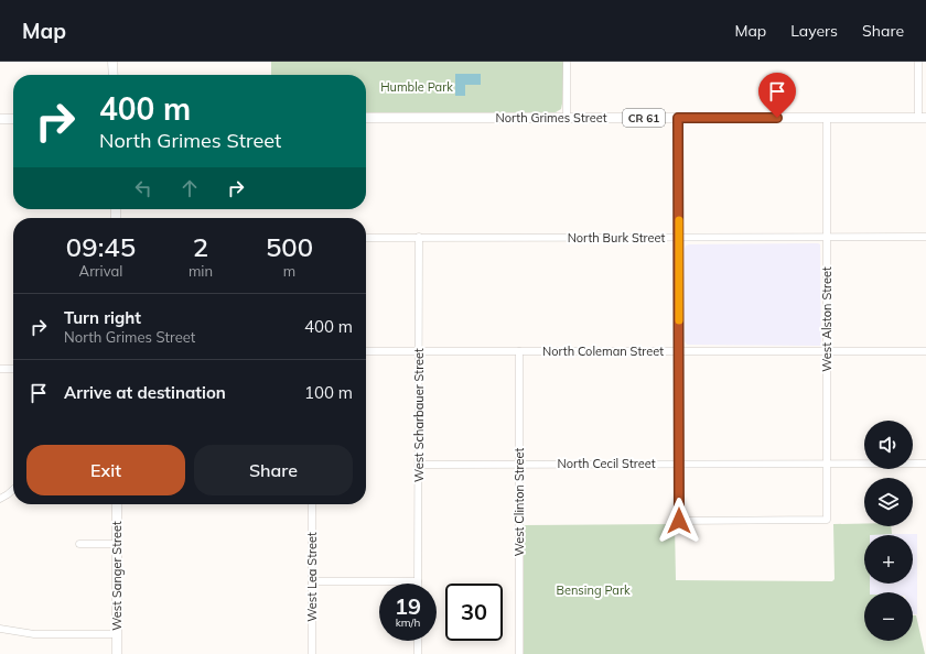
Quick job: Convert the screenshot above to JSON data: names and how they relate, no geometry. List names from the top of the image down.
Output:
{
  "streets": {
    "main road": ["North Grimes Street", "CR 61", "West Sanger Street"],
    "street": [
      "North Burk Street",
      "West Alston Street",
      "North Coleman Street",
      "West Scharbauer Street",
      "North Cecil Street",
      "West Clinton Street",
      "West Lea Street"
    ]
  },
  "crossings": [
    ["North Grimes Street", "West Alston Street"],
    ["North Burk Street", "West Alston Street"],
    ["North Burk Street", "West Scharbauer Street"],
    ["West Alston Street", "North Coleman Street"],
    ["West Alston Street", "North Cecil Street"],
    ["North Coleman Street", "West Scharbauer Street"],
    ["North Coleman Street", "West Clinton Street"],
    ["West Scharbauer Street", "North Cecil Street"],
    ["North Cecil Street", "West Clinton Street"]
  ],
  "parks": ["Humble Park", "Bensing Park"],
  "page": {
    "header": "Map",
    "nav": ["Map", "Layers", "Share"],
    "turn": ["400 m", "North Grimes Street"],
    "eta": [
      "09:45",
      "Arrival",
      "2",
      "min",
      "500",
      "m"
    ],
    "list": [
      {
        "name": "Turn right",
        "note": "North Grimes Street",
        "value": "400 m"
      },
      {
        "name": "Arrive at destination",
        "value": "100 m"
      }
    ],
    "map_buttons": ["+", "−"],
    "buttons": ["Exit", "Share"],
    "speed": "19 km/h",
    "limit": "30"
  }
}
